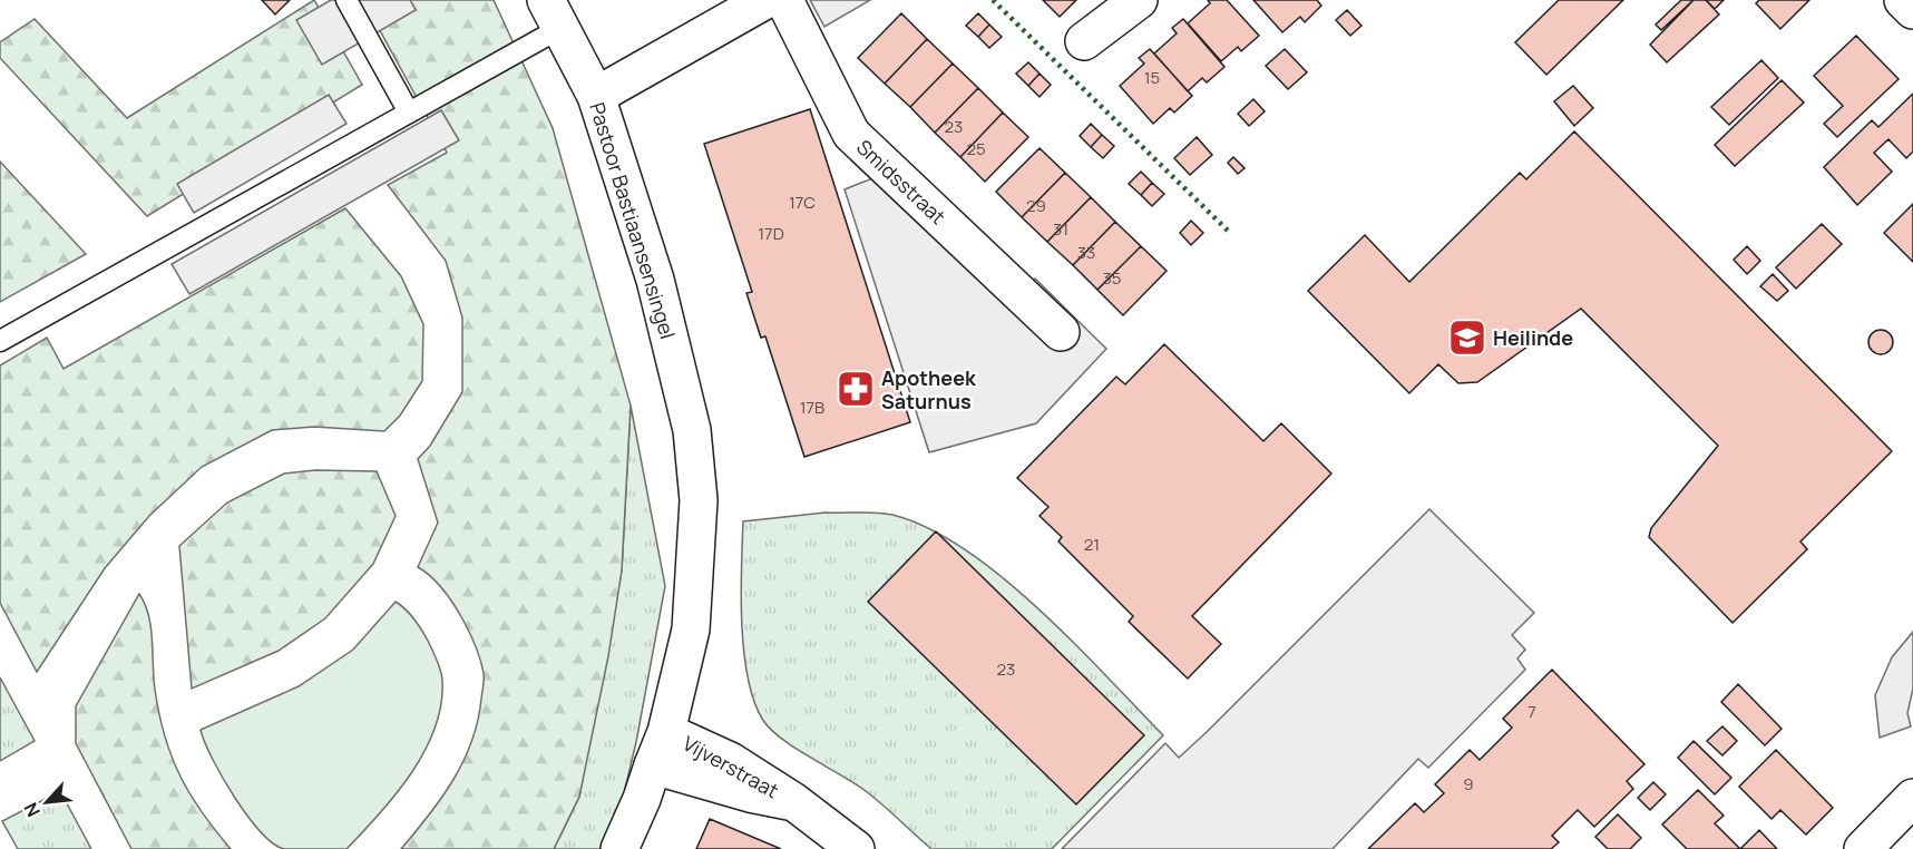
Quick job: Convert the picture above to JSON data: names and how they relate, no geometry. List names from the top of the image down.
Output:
{
  "streets": {
    "street": ["Smidsstraat", "Pastoor Bastiaansensingel", "Vijverstraat"]
  },
  "crossings": [
    ["Pastoor Bastiaansensingel", "Vijverstraat"]
  ],
  "places": {
    "school or university": ["Heilinde"],
    "pharmacy": ["Apotheek Saturnus"]
  },
  "house_numbers": [
    "15",
    "23",
    "25",
    "17C",
    "29",
    "31",
    "17D",
    "33",
    "35",
    "17B",
    "21",
    "23",
    "7",
    "9"
  ],
  "north": "bottom left"
}
